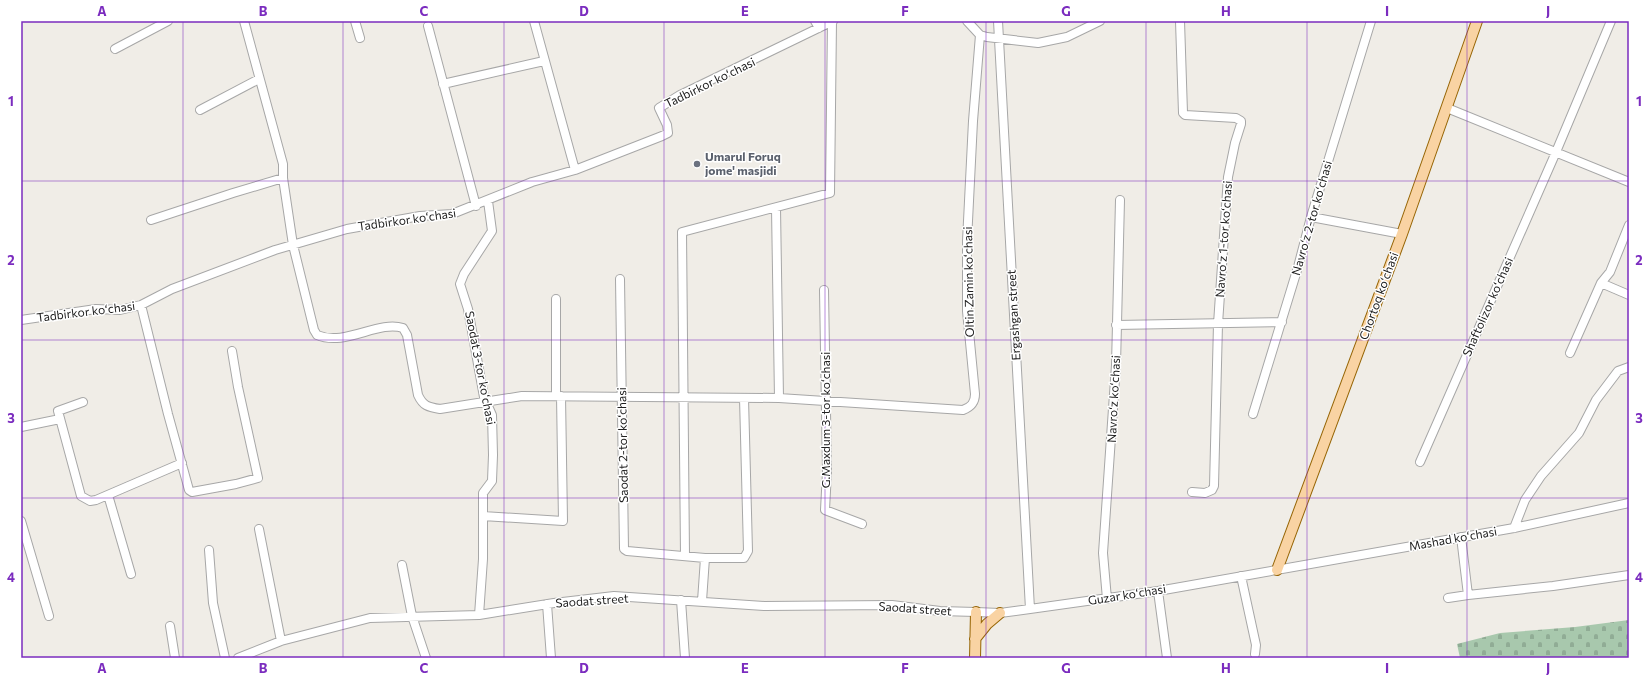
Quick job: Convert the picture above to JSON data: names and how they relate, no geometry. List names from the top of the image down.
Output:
{
  "streets": {
    "main road": ["Chortoq koʻchasi"],
    "street": [
      "Tadbirkor koʻchasi",
      "Navroʻz 2-tor koʻchasi",
      "Navroʻz 1-tor koʻchasi",
      "Oltin Zamin koʻchasi",
      "Shaftolizor koʻchasi",
      "Ergashgan street",
      "Saodat 3-tor koʻchasi",
      "Navroʻz koʻchasi",
      "G.Maxdum 3-tor koʻchasi",
      "Saodat 2-tor koʻchasi",
      "Mashad koʻchasi",
      "Guzar koʻchasi",
      "Saodat street"
    ]
  },
  "crossings": [
    ["Tadbirkor koʻchasi", "Saodat 3-tor koʻchasi"],
    ["Oltin Zamin koʻchasi", "G.Maxdum 3-tor koʻchasi"],
    ["Chortoq koʻchasi", "Mashad koʻchasi"],
    ["Chortoq koʻchasi", "Guzar koʻchasi"],
    ["Ergashgan street", "Guzar koʻchasi"],
    ["Saodat 3-tor koʻchasi", "Saodat street"],
    ["Navroʻz koʻchasi", "Guzar koʻchasi"],
    ["Mashad koʻchasi", "Guzar koʻchasi"],
    ["Guzar koʻchasi", "Saodat street"]
  ],
  "places": ["Umarul Foruq jome' masjidi"],
  "grid": {
    "columns": [
      "A",
      "B",
      "C",
      "D",
      "E",
      "F",
      "G",
      "H",
      "I",
      "J"
    ],
    "rows": [
      "1",
      "2",
      "3",
      "4"
    ]
  }
}
